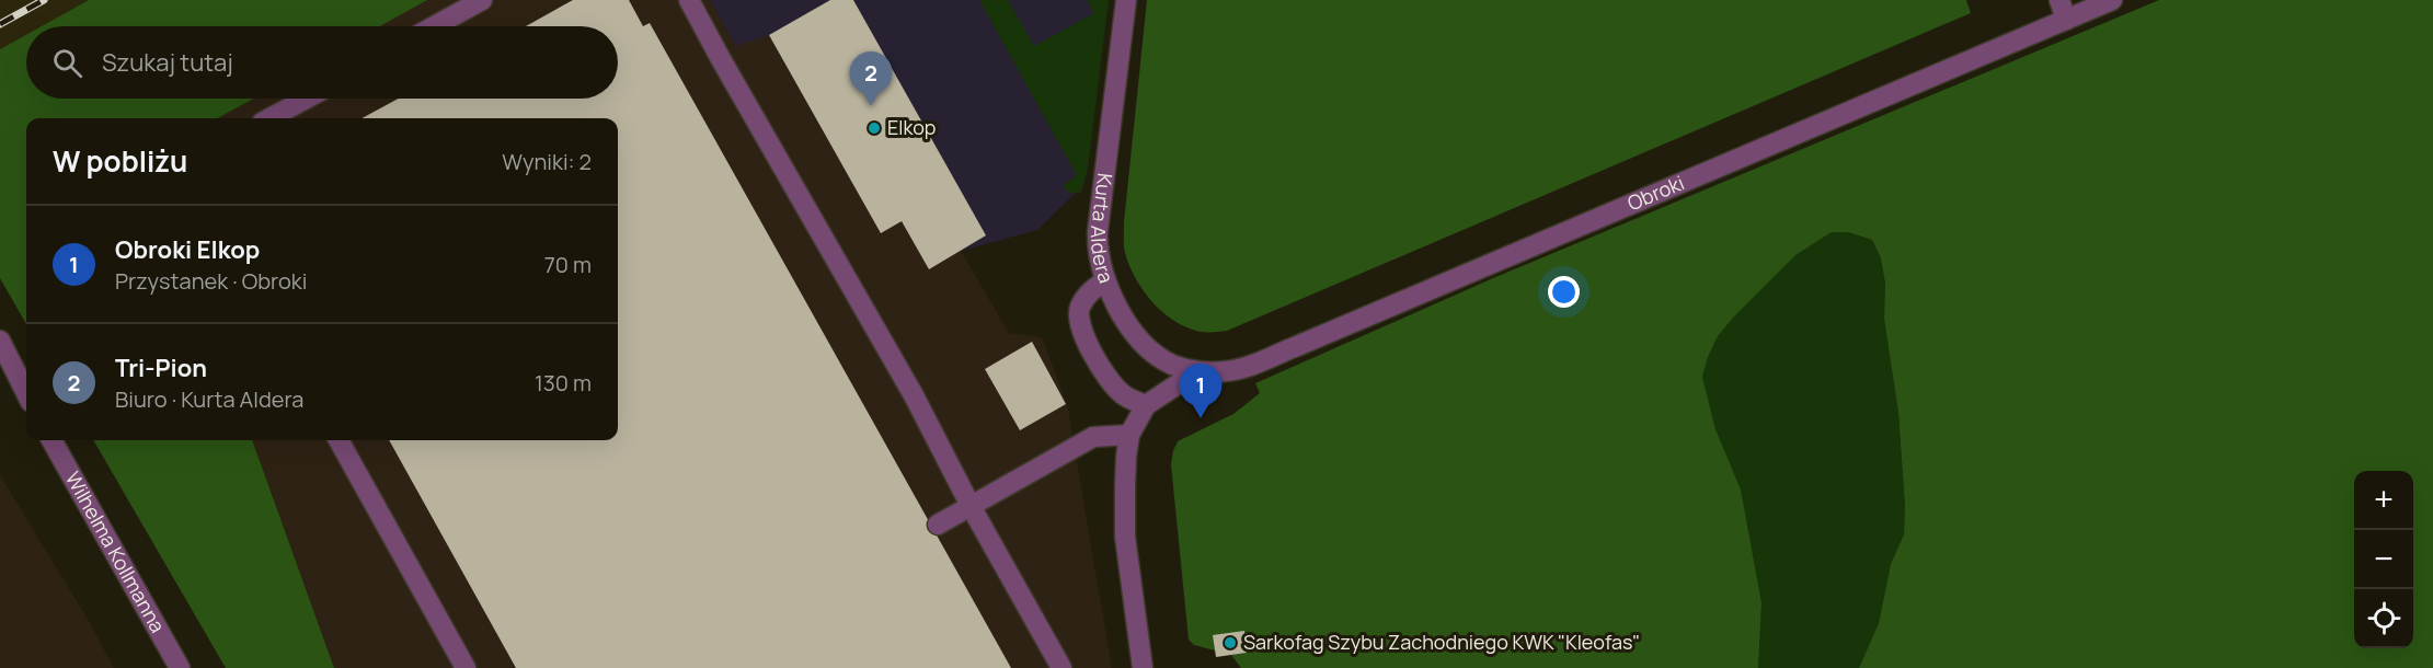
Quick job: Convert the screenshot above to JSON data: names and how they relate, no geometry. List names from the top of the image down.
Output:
{
  "streets": {
    "street": ["Obroki", "Kurta Aldera", "Wilhelma Kollmanna"]
  },
  "crossings": [
    ["Obroki", "Kurta Aldera"]
  ],
  "places": ["Elkop", "Sarkofag Szybu Zachodniego KWK \"Kleofas\""],
  "page": {
    "search": "Szukaj tutaj",
    "pins": ["2", "1"],
    "heading": ["W pobliżu", "Wyniki: 2"],
    "list": [
      {
        "mark": "1",
        "name": "Obroki Elkop",
        "note": "Przystanek · Obroki",
        "value": "70 m"
      },
      {
        "mark": "2",
        "name": "Tri-Pion",
        "note": "Biuro · Kurta Aldera",
        "value": "130 m"
      }
    ],
    "map_buttons": ["+", "−"]
  }
}
